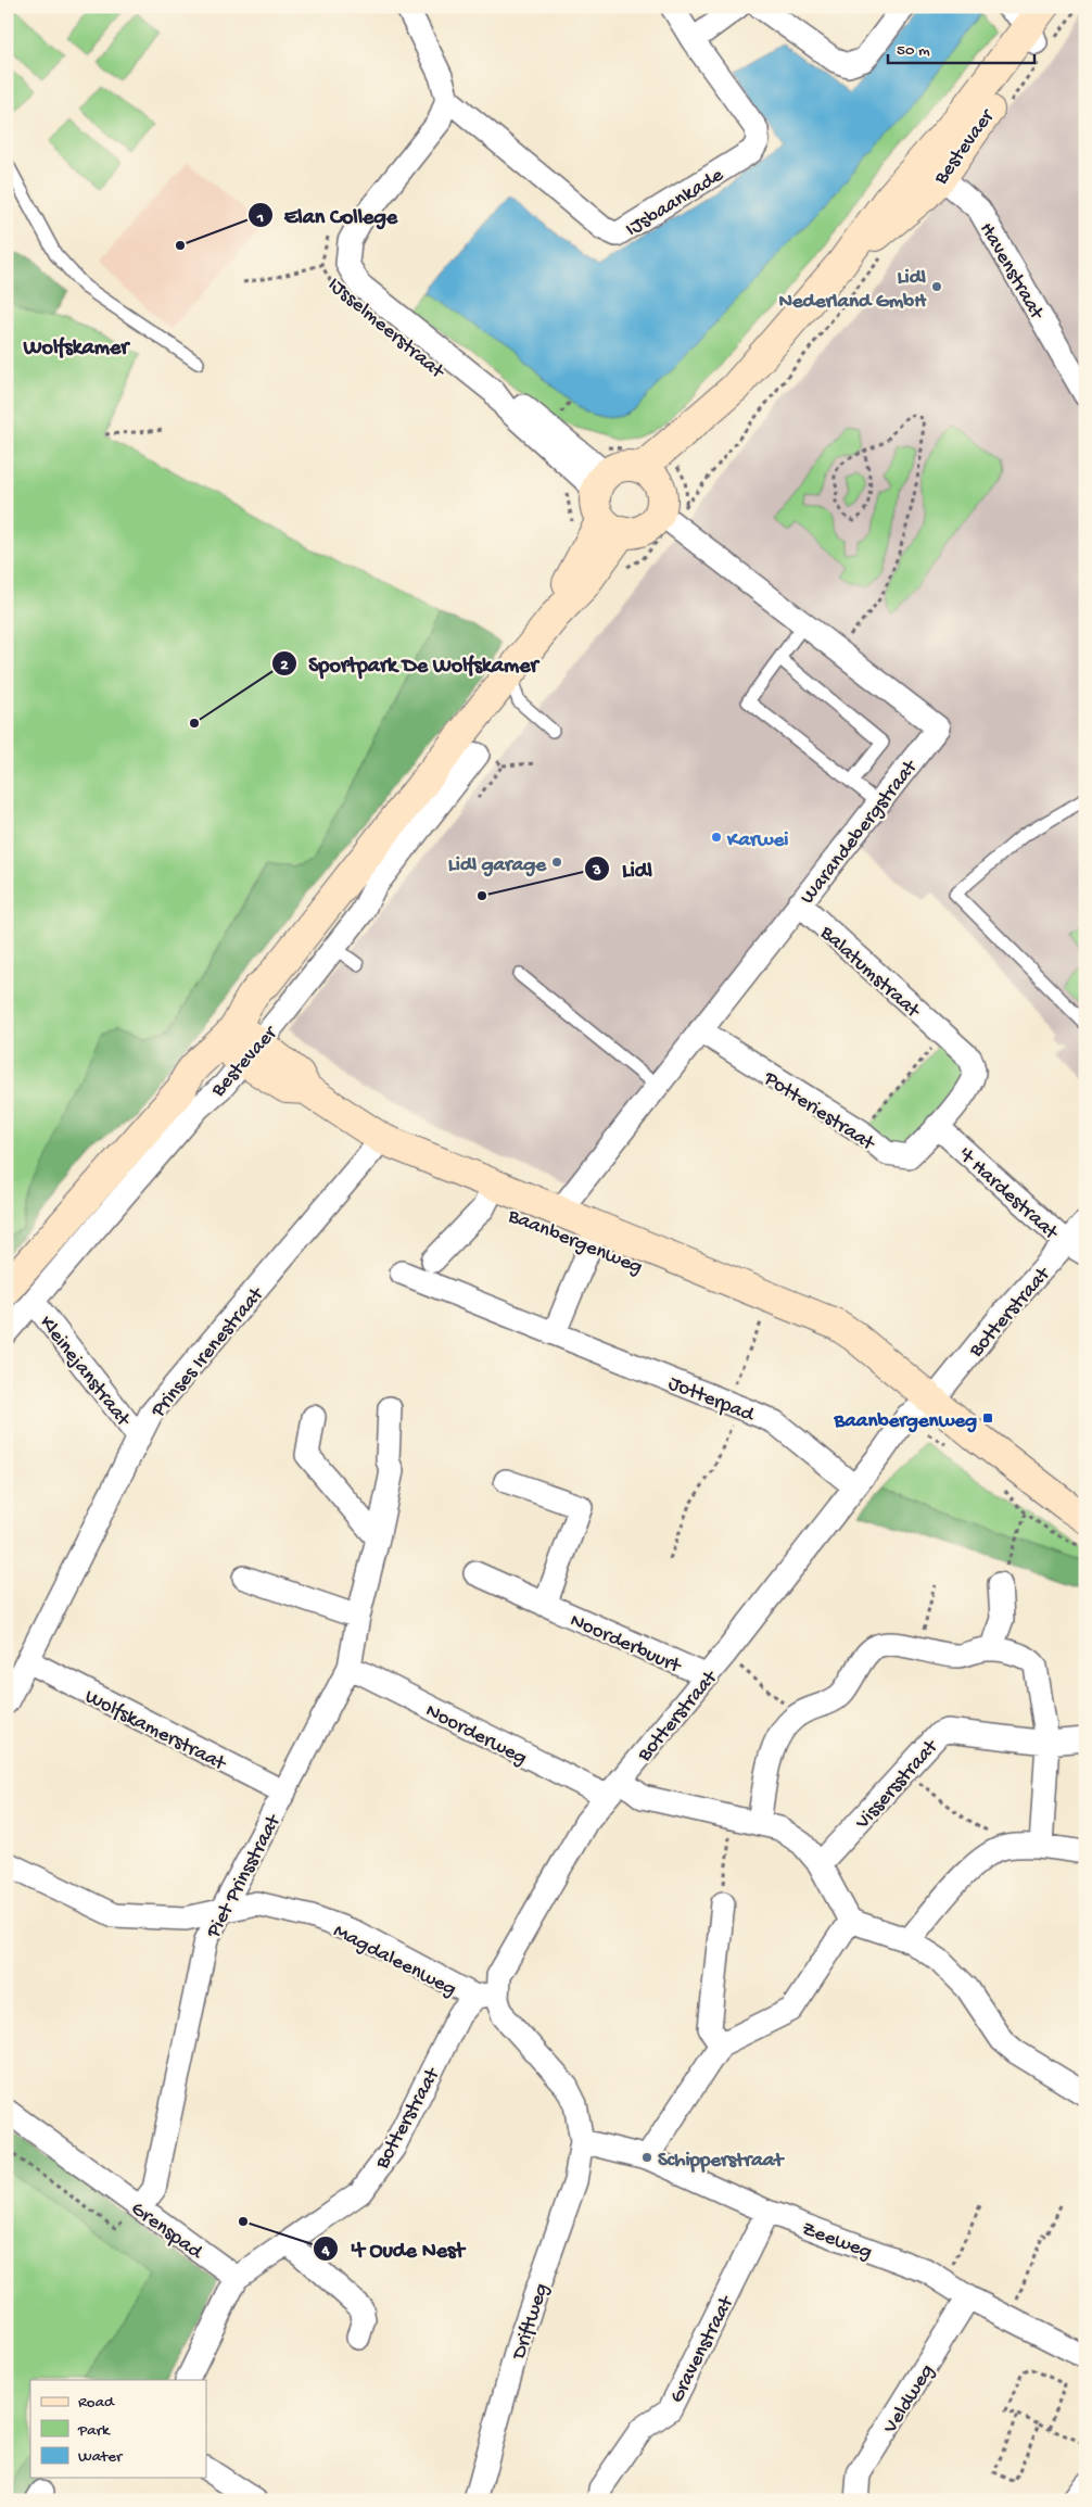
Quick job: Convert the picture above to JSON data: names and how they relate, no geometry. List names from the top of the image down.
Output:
{
  "streets": {
    "street": [
      "Bestevaer",
      "IJsbaankade",
      "Havenstraat",
      "IJsselmeerstraat",
      "Warandebergstraat",
      "Balatumstraat",
      "Potteriestraat",
      "'t Hardestraat",
      "Baanbergenweg",
      "Botterstraat",
      "Prinses Irenestraat",
      "Kleinejanstraat",
      "Jotterpad",
      "Noorderbuurt",
      "Wolfskamerstraat",
      "Noorderweg",
      "Vissersstraat",
      "Piet Prinsstraat",
      "Magdaleenweg",
      "Grenspad",
      "Zeeweg",
      "Driftweg",
      "Gravenstraat",
      "Veldweg"
    ]
  },
  "crossings": [
    ["Bestevaer", "Havenstraat"],
    ["Bestevaer", "IJsselmeerstraat"],
    ["Bestevaer", "Warandebergstraat"],
    ["Bestevaer", "Baanbergenweg"],
    ["Bestevaer", "Kleinejanstraat"],
    ["IJsbaankade", "IJsselmeerstraat"],
    ["IJsselmeerstraat", "Warandebergstraat"],
    ["Warandebergstraat", "Balatumstraat"],
    ["Warandebergstraat", "Potteriestraat"],
    ["Warandebergstraat", "Baanbergenweg"],
    ["Balatumstraat", "Potteriestraat"],
    ["Balatumstraat", "'t Hardestraat"],
    ["Potteriestraat", "'t Hardestraat"],
    ["'t Hardestraat", "Botterstraat"],
    ["Baanbergenweg", "Botterstraat"],
    ["Baanbergenweg", "Prinses Irenestraat"],
    ["Botterstraat", "Jotterpad"],
    ["Botterstraat", "Noorderbuurt"],
    ["Botterstraat", "Noorderweg"],
    ["Botterstraat", "Magdaleenweg"],
    ["Botterstraat", "Grenspad"],
    ["Prinses Irenestraat", "Kleinejanstraat"],
    ["Prinses Irenestraat", "Wolfskamerstraat"],
    ["Wolfskamerstraat", "Piet Prinsstraat"],
    ["Noorderweg", "Vissersstraat"],
    ["Noorderweg", "Piet Prinsstraat"],
    ["Piet Prinsstraat", "Magdaleenweg"],
    ["Piet Prinsstraat", "Grenspad"],
    ["Zeeweg", "Driftweg"],
    ["Zeeweg", "Gravenstraat"],
    ["Zeeweg", "Veldweg"]
  ],
  "districts": ["Wolfskamer"],
  "places": {
    "other": [
      "Elan College",
      "Lidl Nederland GmbH",
      "Sportpark De Wolfskamer",
      "Karwei",
      "Lidl garage",
      "Lidl",
      "Schipperstraat",
      "'t Oude Nest"
    ],
    "transit": ["Baanbergenweg"]
  },
  "legend": ["Road", "Park", "Water"],
  "scale_bar": "50 m"
}
